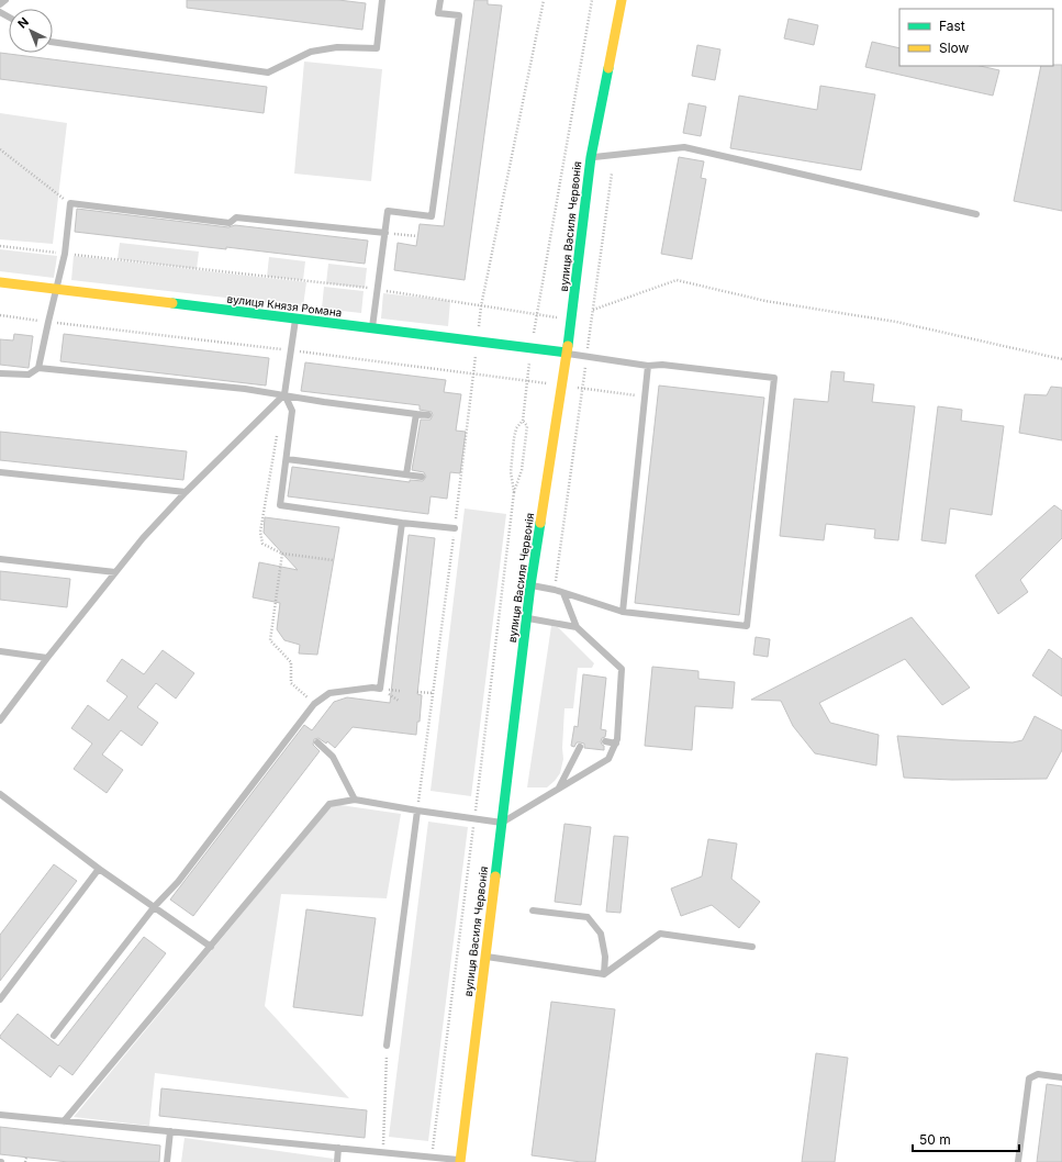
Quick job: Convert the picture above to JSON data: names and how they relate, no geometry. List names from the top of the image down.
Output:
{
  "streets": {
    "main road": ["вулиця Василя Червонія", "вулиця Князя Романа"]
  },
  "crossings": [
    ["вулиця Василя Червонія", "вулиця Князя Романа"]
  ],
  "legend": ["Fast", "Slow"],
  "scale_bar": "50 m",
  "north": "top left"
}
